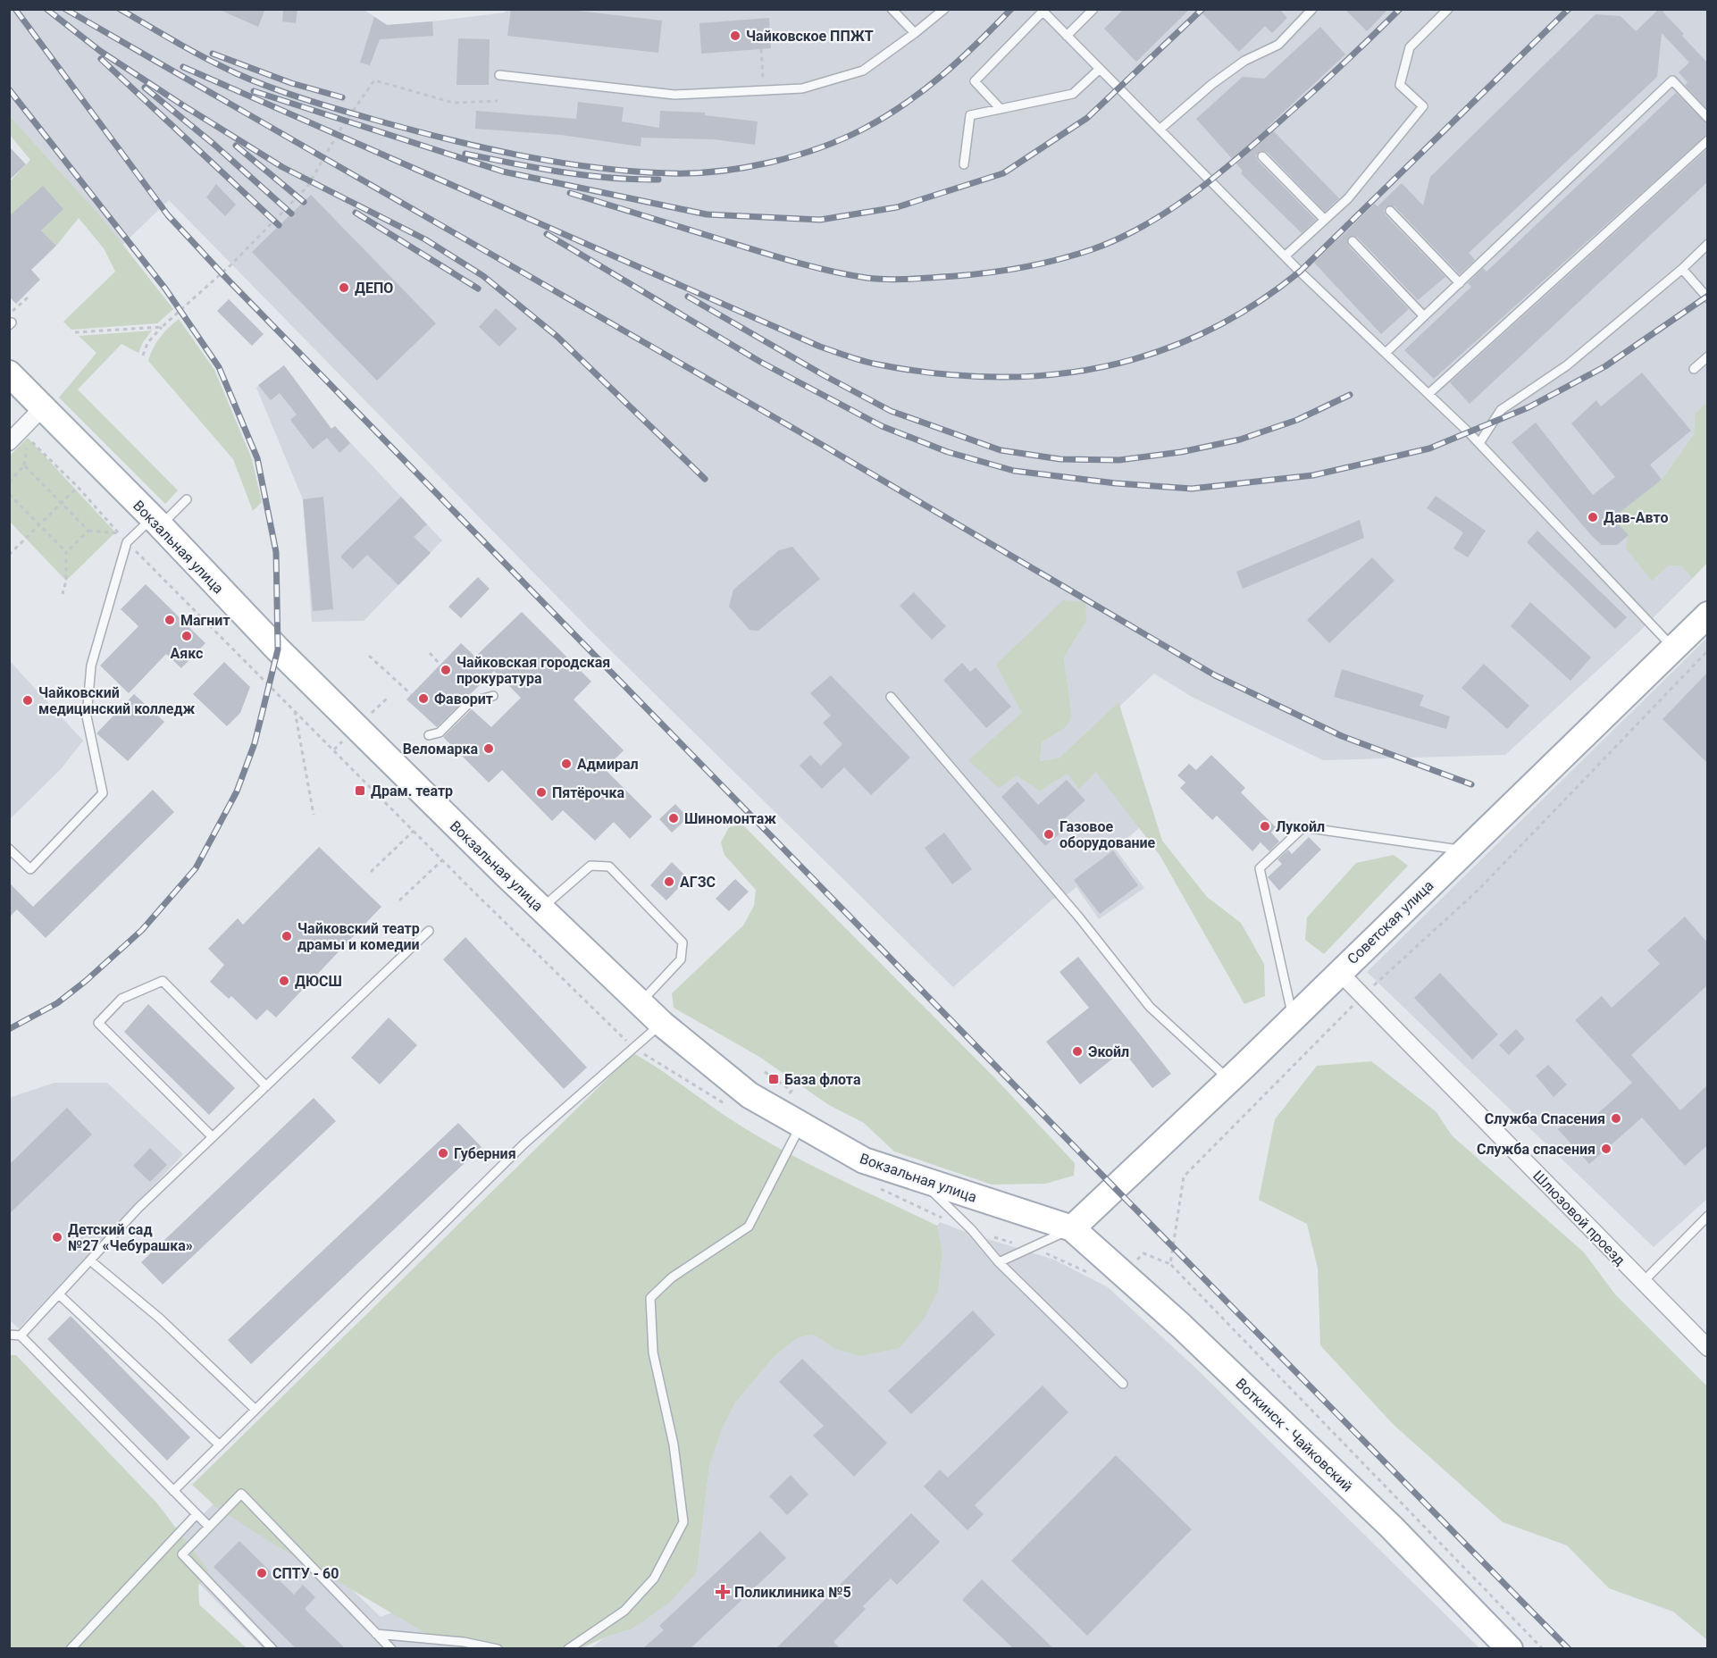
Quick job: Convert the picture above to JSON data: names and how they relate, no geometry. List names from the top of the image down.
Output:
{
  "streets": {
    "main road": ["Вокзальная улица", "Советская улица", "Воткинск - Чайковский"],
    "street": ["Шлюзовой проезд"]
  },
  "crossings": [
    ["Вокзальная улица", "Советская улица"],
    ["Вокзальная улица", "Воткинск - Чайковский"],
    ["Советская улица", "Шлюзовой проезд"],
    ["Советская улица", "Воткинск - Чайковский"]
  ],
  "places": {
    "other": [
      "Чайковское ППЖТ",
      "ДЕПО",
      "Дав-Авто",
      "Магнит",
      "Аякс",
      "Чайковская городская прокуратура",
      "Фаворит",
      "Чайковский медицинский колледж",
      "Веломарка",
      "Адмирал",
      "Пятёрочка",
      "Шиномонтаж",
      "Лукойл",
      "Газовое оборудование",
      "АГЗС",
      "Чайковский театр драмы и комедии",
      "ДЮСШ",
      "Экойл",
      "Служба Спасения",
      "Служба спасения",
      "Губерния",
      "Детский сад №27 «Чебурашка»",
      "СПТУ - 60"
    ],
    "transit": ["Драм. театр", "База флота"],
    "health": ["Поликлиника №5"]
  }
}
